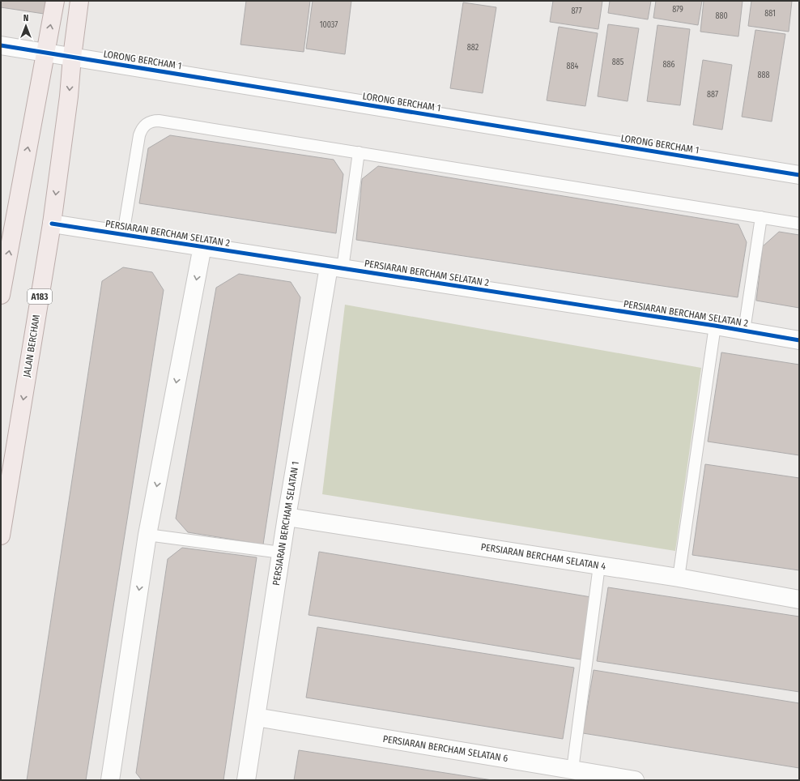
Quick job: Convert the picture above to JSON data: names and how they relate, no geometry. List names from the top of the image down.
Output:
{
  "streets": {
    "main road": ["A183", "JALAN BERCHAM"],
    "street": [
      "LORONG BERCHAM 1",
      "PERSIARAN BERCHAM SELATAN 2",
      "PERSIARAN BERCHAM SELATAN 1",
      "PERSIARAN BERCHAM SELATAN 4",
      "PERSIARAN BERCHAM SELATAN 6"
    ]
  },
  "crossings": [
    ["LORONG BERCHAM 1", "JALAN BERCHAM"],
    ["PERSIARAN BERCHAM SELATAN 2", "JALAN BERCHAM"],
    ["PERSIARAN BERCHAM SELATAN 2", "PERSIARAN BERCHAM SELATAN 1"],
    ["PERSIARAN BERCHAM SELATAN 1", "PERSIARAN BERCHAM SELATAN 4"],
    ["PERSIARAN BERCHAM SELATAN 1", "PERSIARAN BERCHAM SELATAN 6"]
  ],
  "house_numbers": [
    "879",
    "877",
    "881",
    "880",
    "10037",
    "882",
    "885",
    "886",
    "884",
    "888",
    "887"
  ],
  "north": "top"
}
